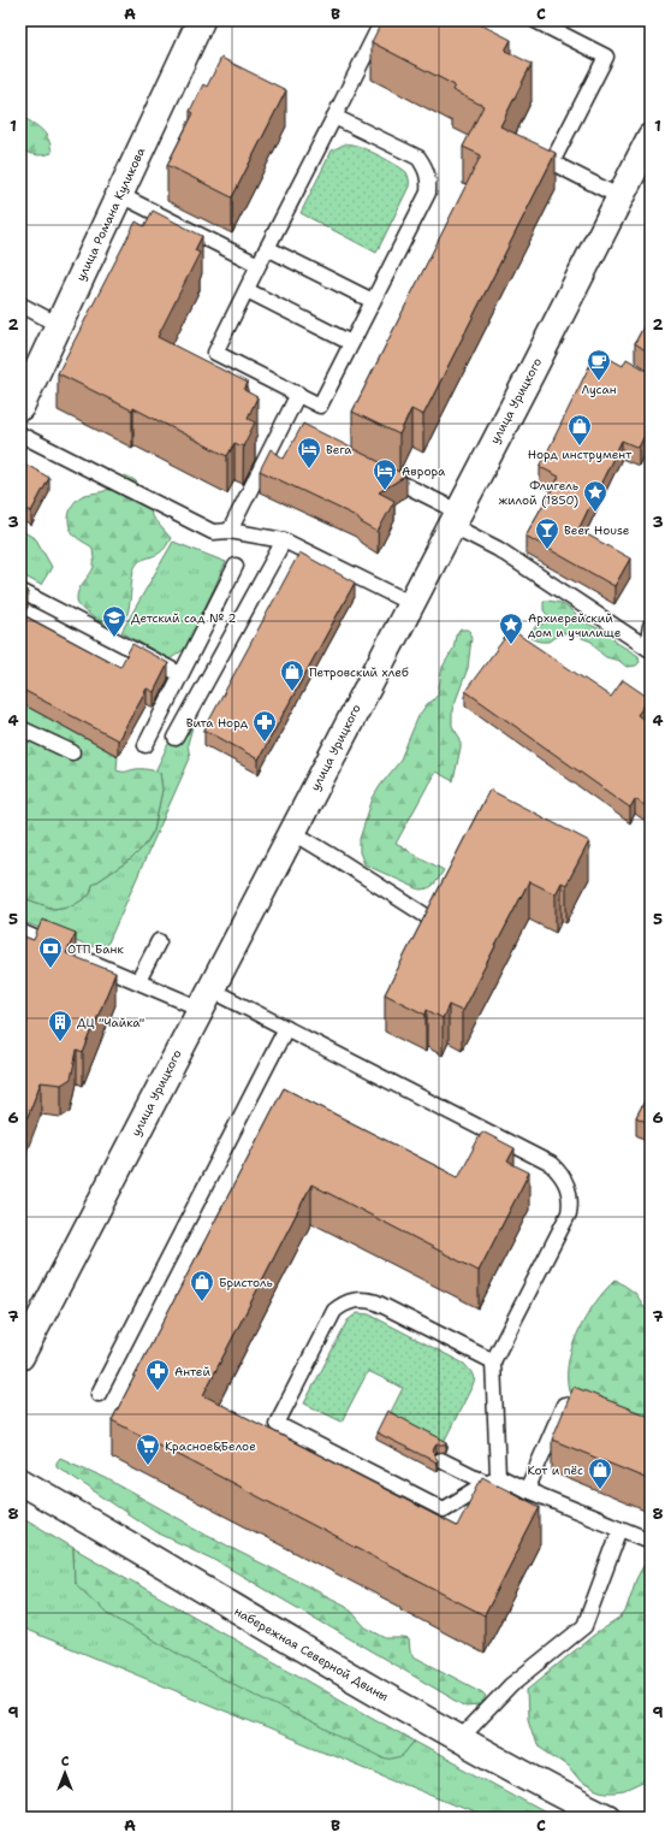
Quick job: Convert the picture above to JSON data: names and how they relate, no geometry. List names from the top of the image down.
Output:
{
  "streets": {
    "main road": ["улица Романа Куликова", "улица Урицкого", "набережная Северной Двины"]
  },
  "places": {
    "cafe": ["Лусан"],
    "shop": [
      "Норд инструмент",
      "Петровский хлеб",
      "Бристоль",
      "Кот и пёс"
    ],
    "hotel": ["Вега", "Аврора"],
    "place": ["Флигель жилой (1850)", "Архиерейский дом и училище"],
    "bar": ["Beer House"],
    "school or university": ["Детский сад № 2"],
    "pharmacy": ["Вита Норд", "Антей"],
    "bank": ["ОТП Банк"],
    "building": ["ДЦ \"Чайка\""],
    "supermarket": ["Красное&Белое"]
  },
  "north": "top",
  "grid": {
    "columns": ["A", "B", "C"],
    "rows": [
      "1",
      "2",
      "3",
      "4",
      "5",
      "6",
      "7",
      "8",
      "9"
    ]
  }
}
